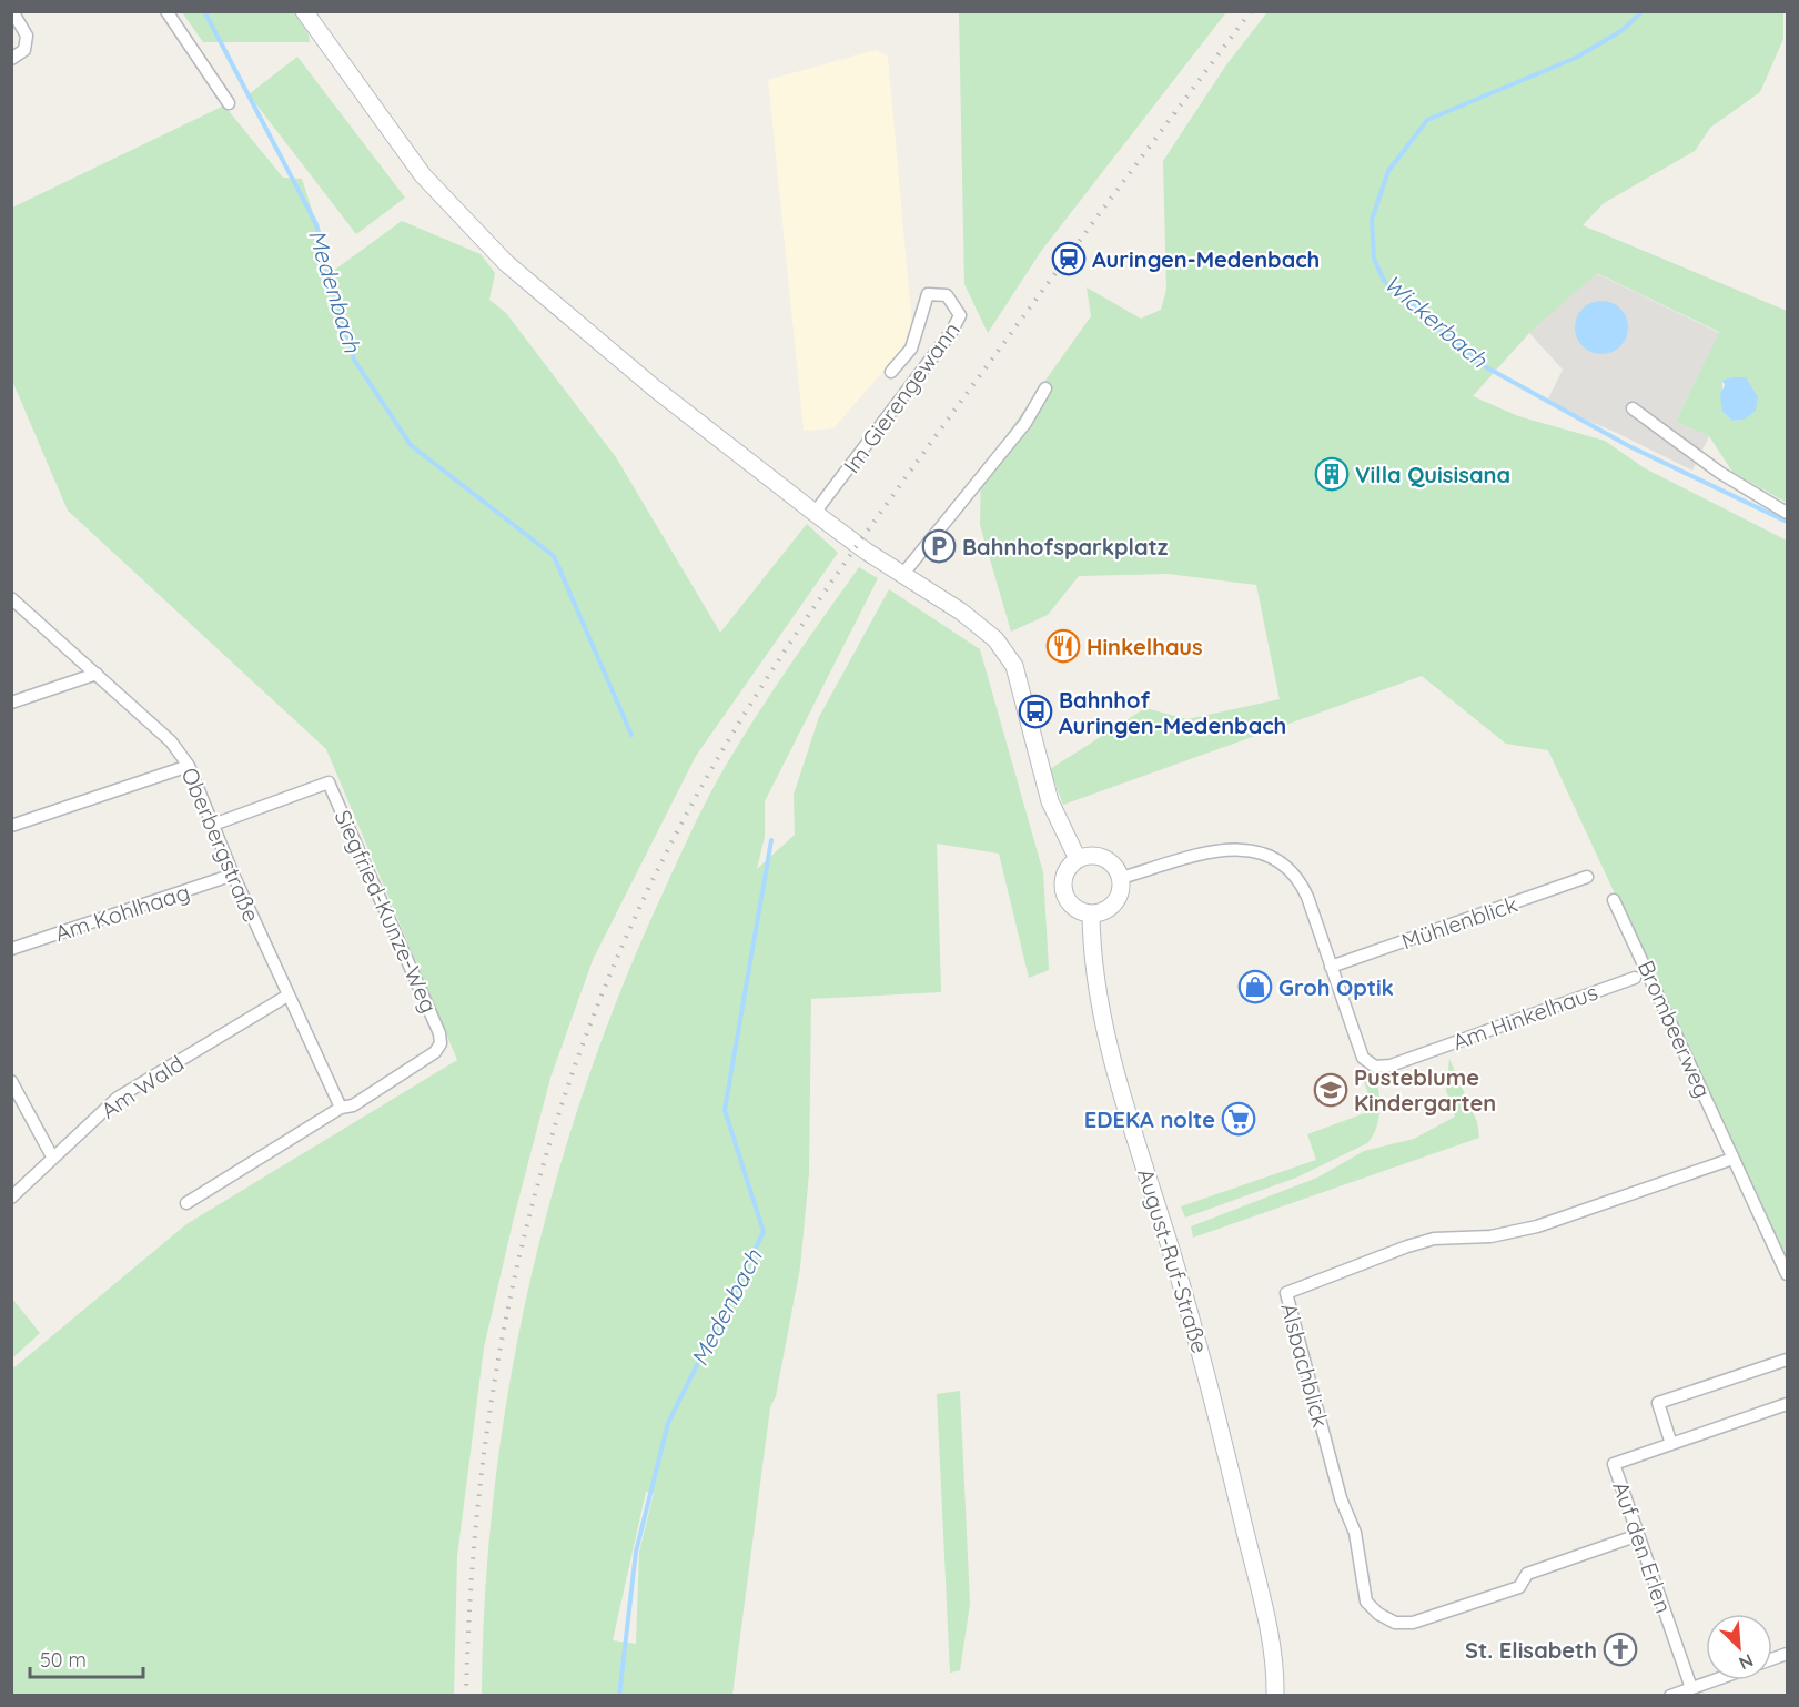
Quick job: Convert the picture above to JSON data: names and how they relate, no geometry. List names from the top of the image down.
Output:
{
  "streets": {
    "main road": ["August-Ruf-Straße"],
    "street": [
      "Im Gierengewann",
      "Oberbergstraße",
      "Siegfried-Kunze-Weg",
      "Am Kohlhaag",
      "Mühlenblick",
      "Am Hinkelhaus",
      "Brombeerweg",
      "Am Wald",
      "Alsbachblick",
      "Auf den Erlen"
    ]
  },
  "crossings": [
    ["Oberbergstraße", "Siegfried-Kunze-Weg"],
    ["Oberbergstraße", "Am Kohlhaag"],
    ["Oberbergstraße", "Am Wald"],
    ["Mühlenblick", "Am Hinkelhaus"],
    ["Am Hinkelhaus", "August-Ruf-Straße"],
    ["Brombeerweg", "Alsbachblick"],
    ["Alsbachblick", "Auf den Erlen"]
  ],
  "water": ["Medenbach", "Wickerbach"],
  "places": {
    "station": ["Auringen-Medenbach"],
    "building": ["Villa Quisisana"],
    "parking": ["Bahnhofsparkplatz"],
    "restaurant": ["Hinkelhaus"],
    "bus stop": ["Bahnhof Auringen-Medenbach"],
    "shop": ["Groh Optik"],
    "school or university": ["Pusteblume Kindergarten"],
    "supermarket": ["EDEKA nolte"],
    "church": ["St. Elisabeth"]
  },
  "scale_bar": "50 m",
  "north": "bottom right"
}
